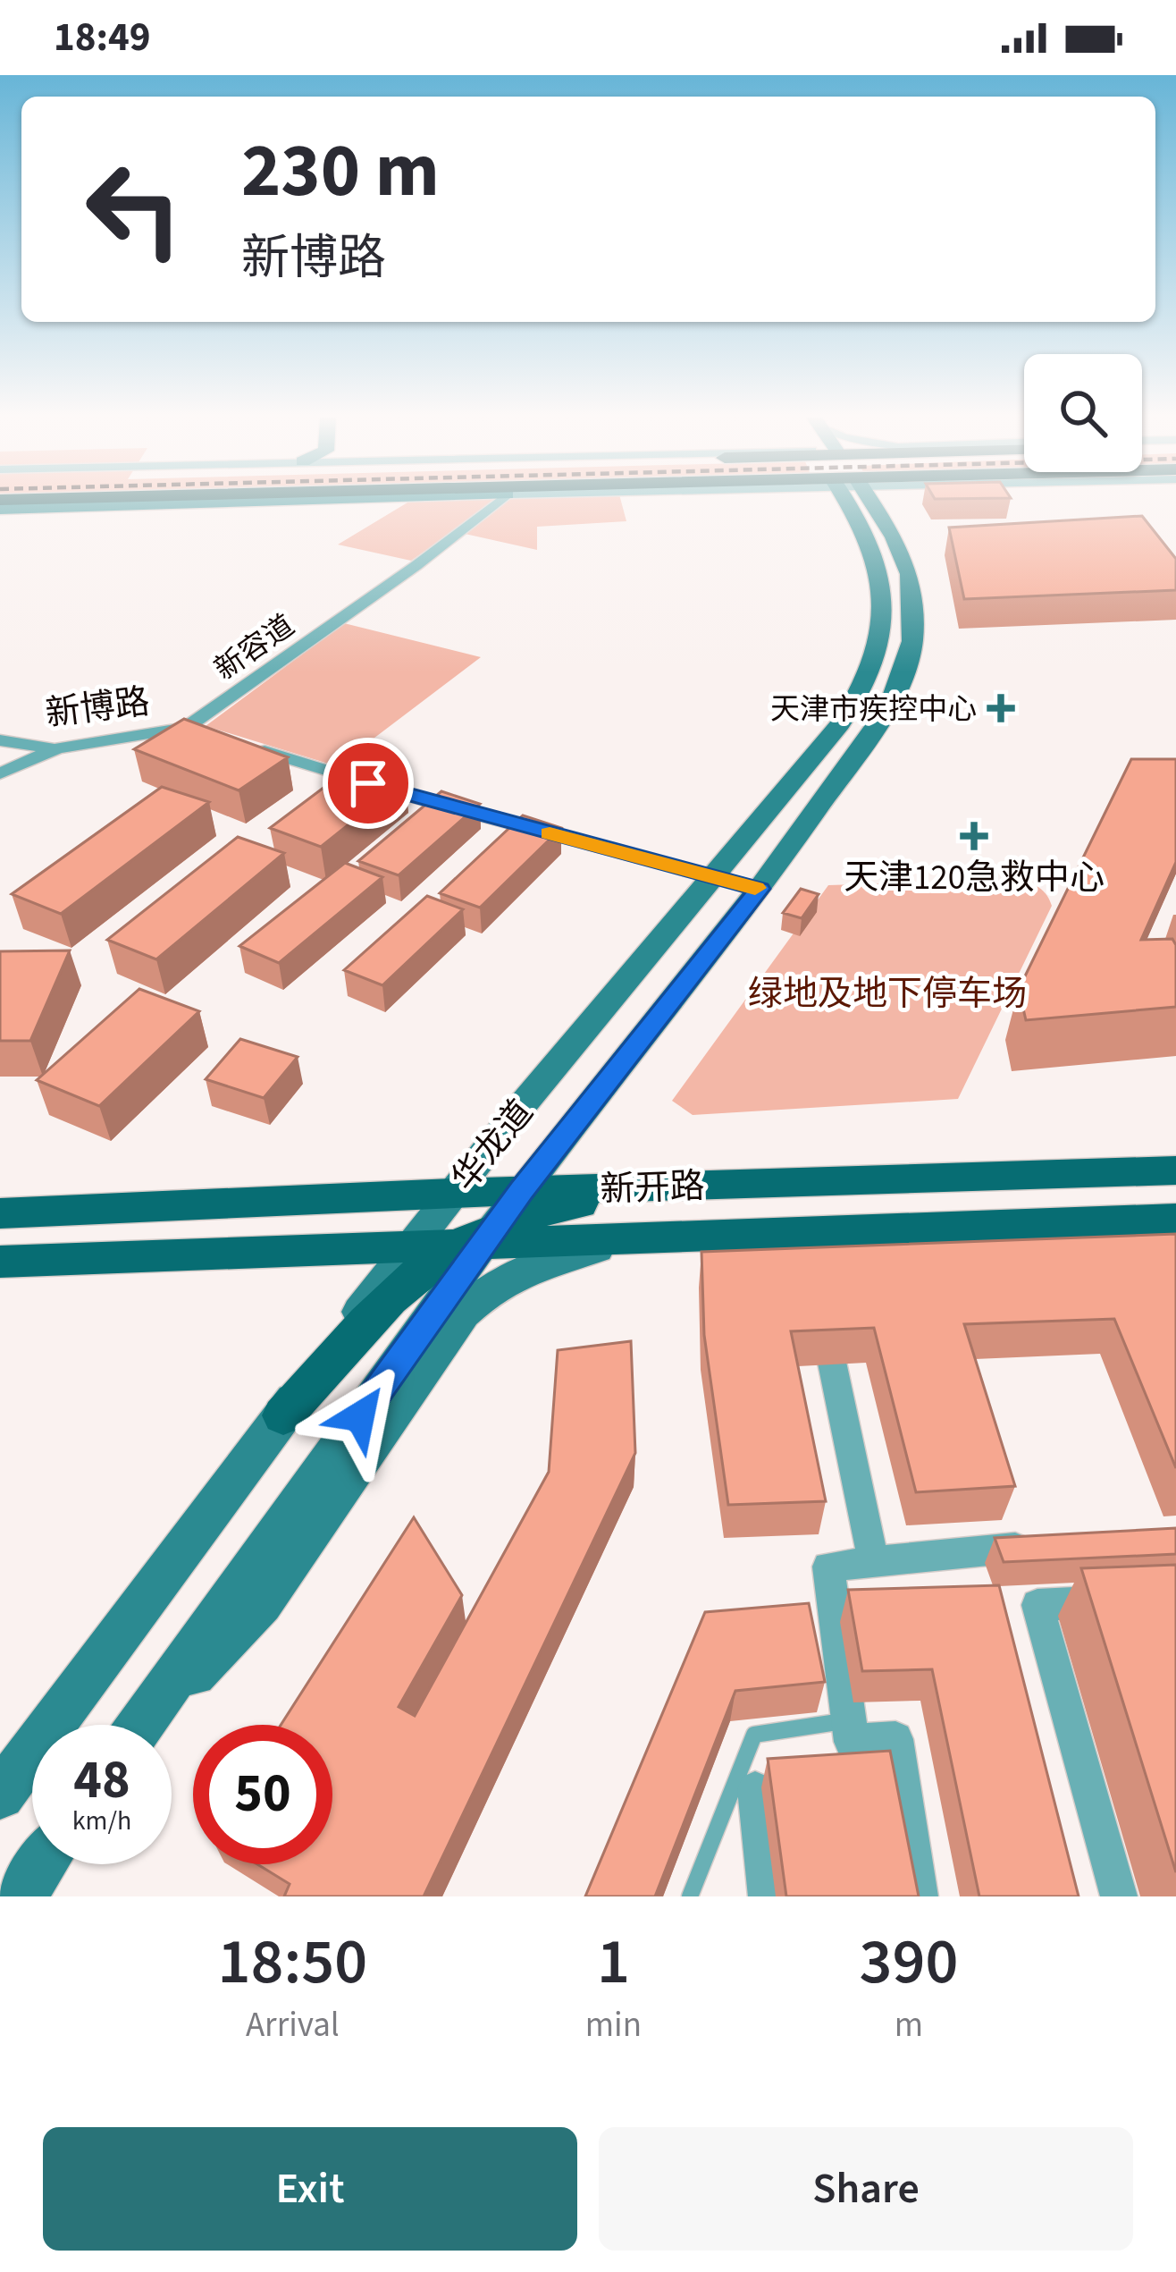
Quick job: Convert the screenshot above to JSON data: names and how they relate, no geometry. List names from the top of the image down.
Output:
{
  "streets": {
    "main road": ["华龙道", "新开路"],
    "street": ["新容道", "新博路"]
  },
  "crossings": [
    ["新容道", "新博路"],
    ["华龙道", "新开路"]
  ],
  "parks": ["绿地及地下停车场"],
  "places": {
    "health": ["天津市疾控中心", "天津120急救中心"]
  },
  "page": {
    "status": "18:49",
    "turn": ["230 m", "新博路"],
    "speed": "48 km/h",
    "limit": "50",
    "eta": [
      "18:50",
      "Arrival",
      "1",
      "min",
      "390",
      "m"
    ],
    "buttons": ["Exit", "Share"]
  }
}
